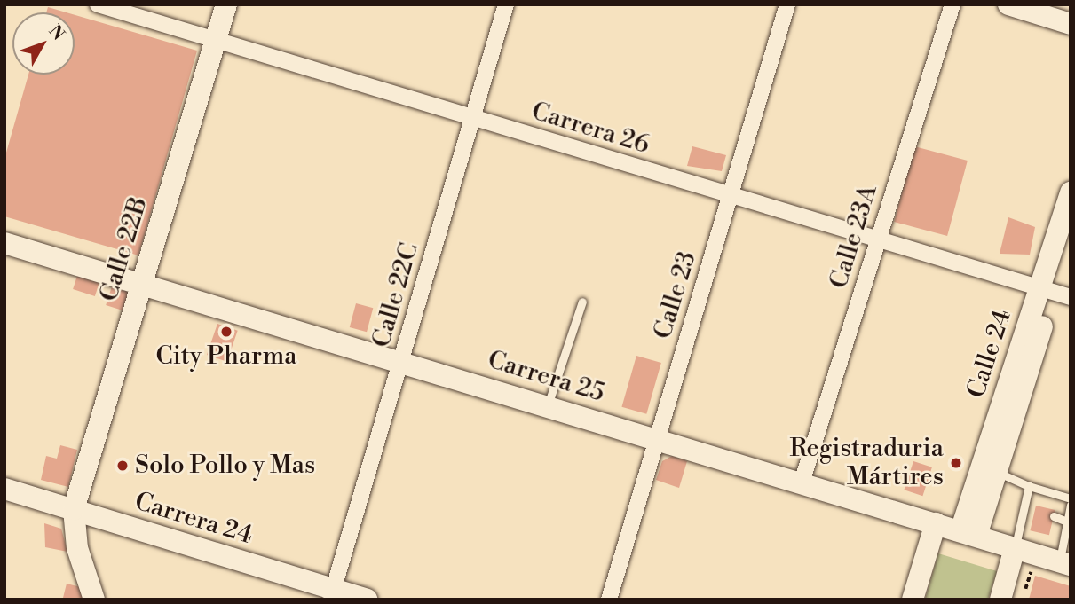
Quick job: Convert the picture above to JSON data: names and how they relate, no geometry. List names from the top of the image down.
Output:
{
  "streets": {
    "street": [
      "Carrera 26",
      "Calle 23A",
      "Calle 22B",
      "Calle 22C",
      "Calle 23",
      "Calle 24",
      "Carrera 25",
      "Carrera 24"
    ]
  },
  "crossings": [
    ["Carrera 26", "Calle 23A"],
    ["Carrera 26", "Calle 22B"],
    ["Carrera 26", "Calle 22C"],
    ["Carrera 26", "Calle 23"],
    ["Carrera 26", "Calle 24"],
    ["Calle 23A", "Carrera 25"],
    ["Calle 22B", "Carrera 25"],
    ["Calle 22B", "Carrera 24"],
    ["Calle 22C", "Carrera 25"],
    ["Calle 22C", "Carrera 24"],
    ["Calle 23", "Carrera 25"],
    ["Calle 24", "Carrera 25"]
  ],
  "places": ["City Pharma", "Registraduria Mártires", "Solo Pollo y Mas"],
  "north": "top right"
}
